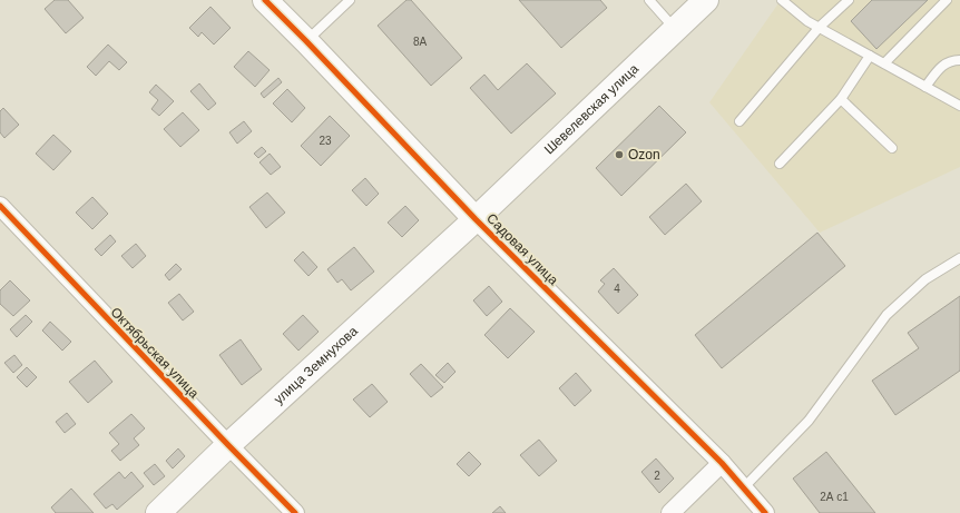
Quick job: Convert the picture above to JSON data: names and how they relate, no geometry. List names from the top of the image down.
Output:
{
  "streets": {
    "main road": ["Шевелевская улица", "Садовая улица", "улица Земнухова"],
    "street": ["Октябрьская улица"]
  },
  "crossings": [
    ["Шевелевская улица", "Садовая улица"],
    ["Шевелевская улица", "улица Земнухова"],
    ["Садовая улица", "улица Земнухова"],
    ["Октябрьская улица", "улица Земнухова"]
  ],
  "places": ["Ozon"],
  "house_numbers": [
    "8А",
    "23",
    "4",
    "2",
    "2А с1"
  ]
}
